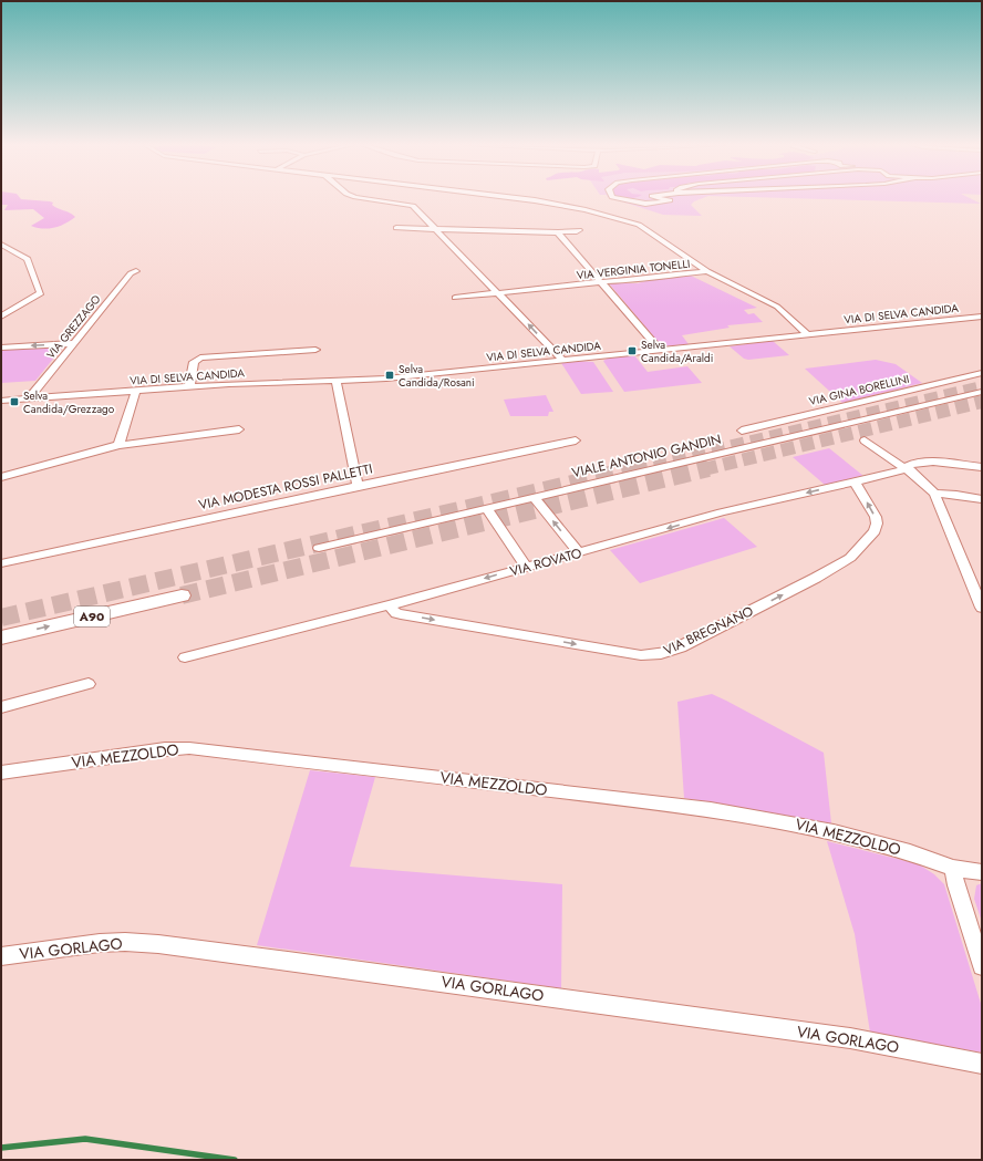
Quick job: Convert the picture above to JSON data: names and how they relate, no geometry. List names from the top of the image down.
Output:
{
  "streets": {
    "highway": ["A90"],
    "street": [
      "VIA VERGINIA TONELLI",
      "VIA DI SELVA CANDIDA",
      "VIA GREZZAGO",
      "VIA GINA BORELLINI",
      "VIALE ANTONIO GANDIN",
      "VIA MODESTA ROSSI PALLETTI",
      "VIA ROVATO",
      "VIA BREGNANO",
      "VIA MEZZOLDO",
      "VIA GORLAGO"
    ]
  },
  "crossings": [
    ["VIA DI SELVA CANDIDA", "VIA GREZZAGO"],
    ["VIA ROVATO", "VIA BREGNANO"]
  ],
  "one_way": ["VIA ROVATO", "VIA BREGNANO"],
  "places": {
    "transit": ["Selva Candida/Araldi", "Selva Candida/Rosani", "Selva Candida/Grezzago"]
  }
}
